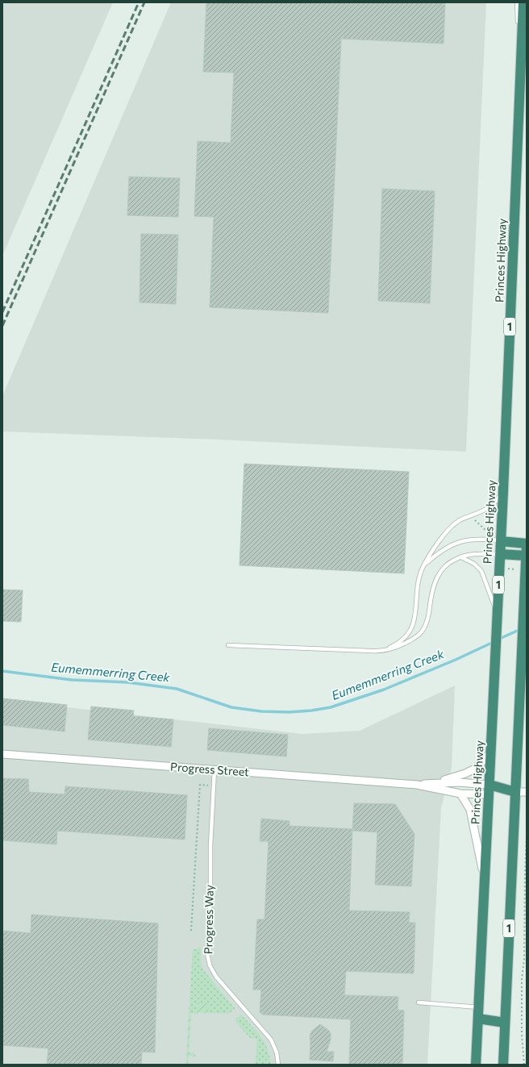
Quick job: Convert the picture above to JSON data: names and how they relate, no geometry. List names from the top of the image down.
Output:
{
  "streets": {
    "highway": ["Princes Highway", "1"],
    "street": ["Progress Street"],
    "lane": ["Progress Way"]
  },
  "crossings": [
    ["Princes Highway", "Progress Street"],
    ["Progress Street", "Progress Way"]
  ],
  "water": ["Eumemmerring Creek"]
}
